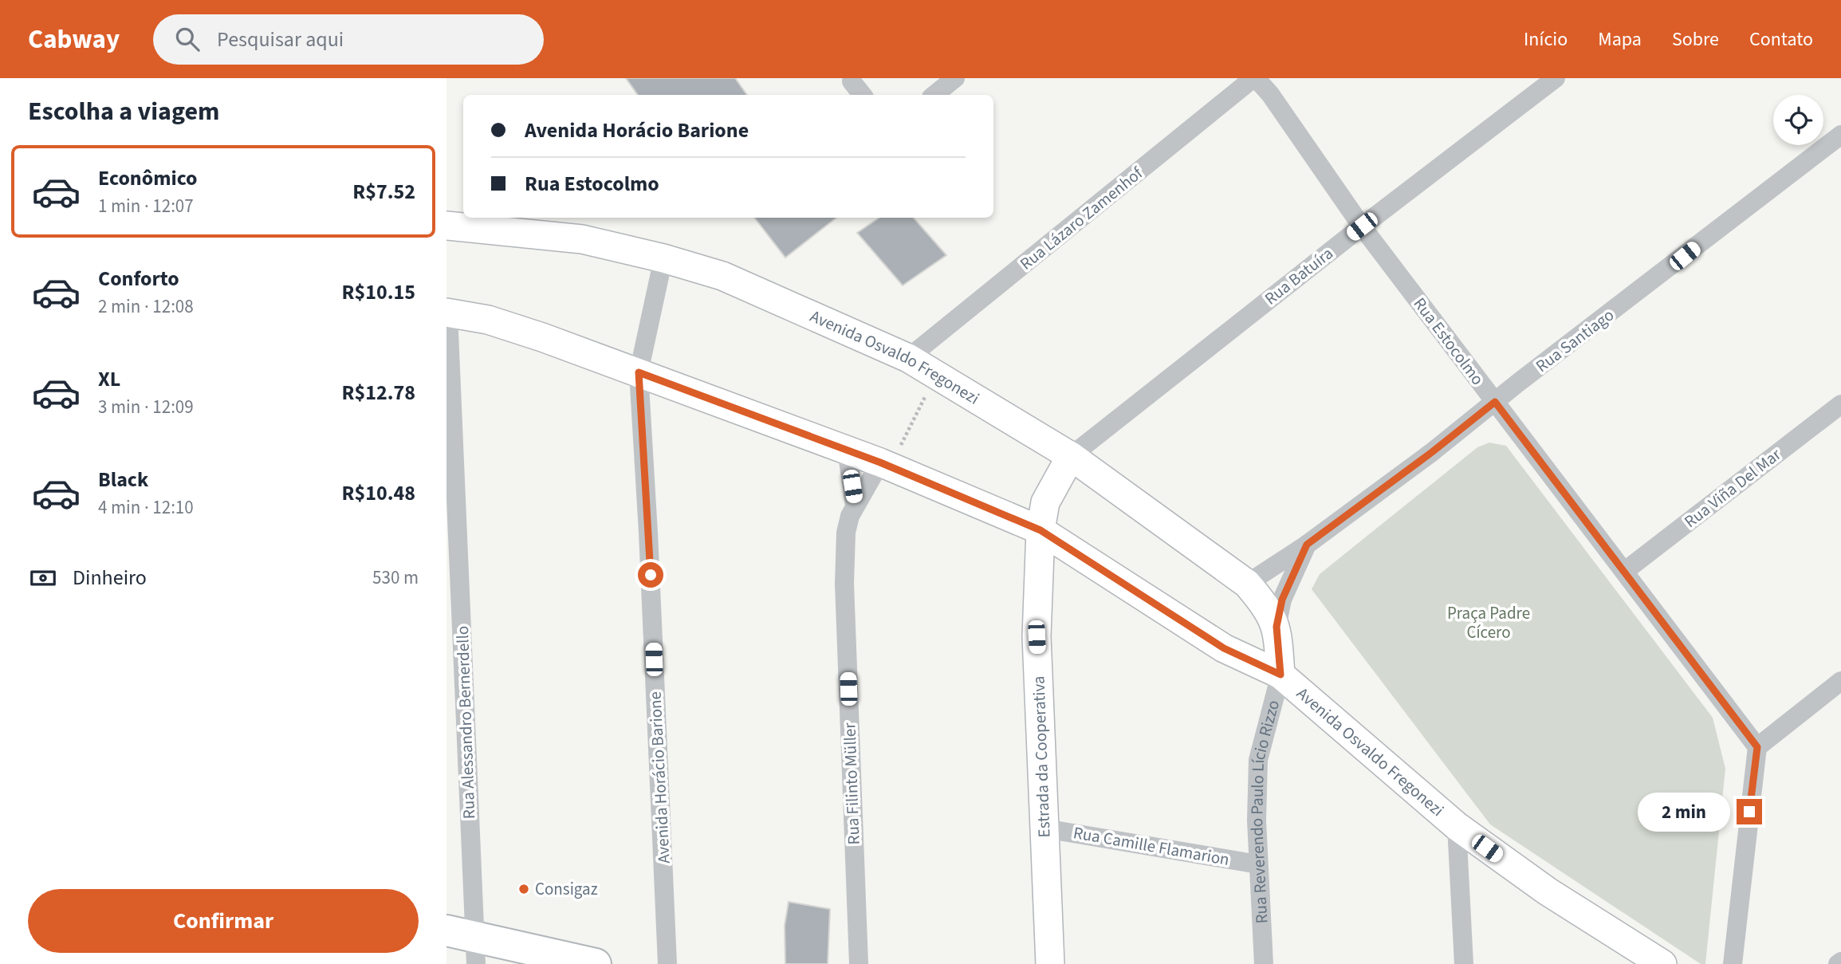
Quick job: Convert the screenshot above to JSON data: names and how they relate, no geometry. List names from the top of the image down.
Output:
{
  "streets": {
    "street": [
      "Rua Lázaro Zamenhof",
      "Rua Batuíra",
      "Rua Santiago",
      "Rua Estocolmo",
      "Avenida Osvaldo Fregonezi",
      "Rua Viña Del Mar",
      "Rua Alessandro Bernerdello",
      "Estrada da Cooperativa",
      "Avenida Horácio Barione",
      "Rua Filinto Müller",
      "Rua Reverendo Paulo Lício Rizzo",
      "Rua Camille Flamarion"
    ]
  },
  "crossings": [
    ["Rua Lázaro Zamenhof", "Rua Estocolmo"],
    ["Rua Lázaro Zamenhof", "Avenida Osvaldo Fregonezi"],
    ["Rua Batuíra", "Rua Estocolmo"],
    ["Rua Batuíra", "Avenida Osvaldo Fregonezi"],
    ["Rua Batuíra", "Estrada da Cooperativa"],
    ["Rua Santiago", "Rua Estocolmo"],
    ["Rua Santiago", "Avenida Osvaldo Fregonezi"],
    ["Rua Santiago", "Rua Reverendo Paulo Lício Rizzo"],
    ["Rua Estocolmo", "Rua Viña Del Mar"],
    ["Avenida Osvaldo Fregonezi", "Rua Alessandro Bernerdello"],
    ["Avenida Osvaldo Fregonezi", "Estrada da Cooperativa"],
    ["Avenida Osvaldo Fregonezi", "Avenida Horácio Barione"],
    ["Avenida Osvaldo Fregonezi", "Rua Filinto Müller"],
    ["Avenida Osvaldo Fregonezi", "Rua Reverendo Paulo Lício Rizzo"],
    ["Estrada da Cooperativa", "Rua Camille Flamarion"],
    ["Rua Reverendo Paulo Lício Rizzo", "Rua Camille Flamarion"]
  ],
  "parks": ["Praça Padre Cícero"],
  "places": ["Consigaz"],
  "page": {
    "header": "Cabway",
    "search": "Pesquisar aqui",
    "nav": [
      "Início",
      "Mapa",
      "Sobre",
      "Contato"
    ],
    "heading": "Escolha a viagem",
    "banner": ["Avenida Horácio Barione", "Rua Estocolmo"],
    "list": [
      {
        "name": "Econômico",
        "note": "1 min · 12:07",
        "value": "R$7.52"
      },
      {
        "name": "Conforto",
        "note": "2 min · 12:08",
        "value": "R$10.15"
      },
      {
        "name": "XL",
        "note": "3 min · 12:09",
        "value": "R$12.78"
      },
      {
        "name": "Black",
        "note": "4 min · 12:10",
        "value": "R$10.48"
      }
    ],
    "pay": ["Dinheiro", "530 m"],
    "bubble": "2 min",
    "buttons": "Confirmar"
  }
}
